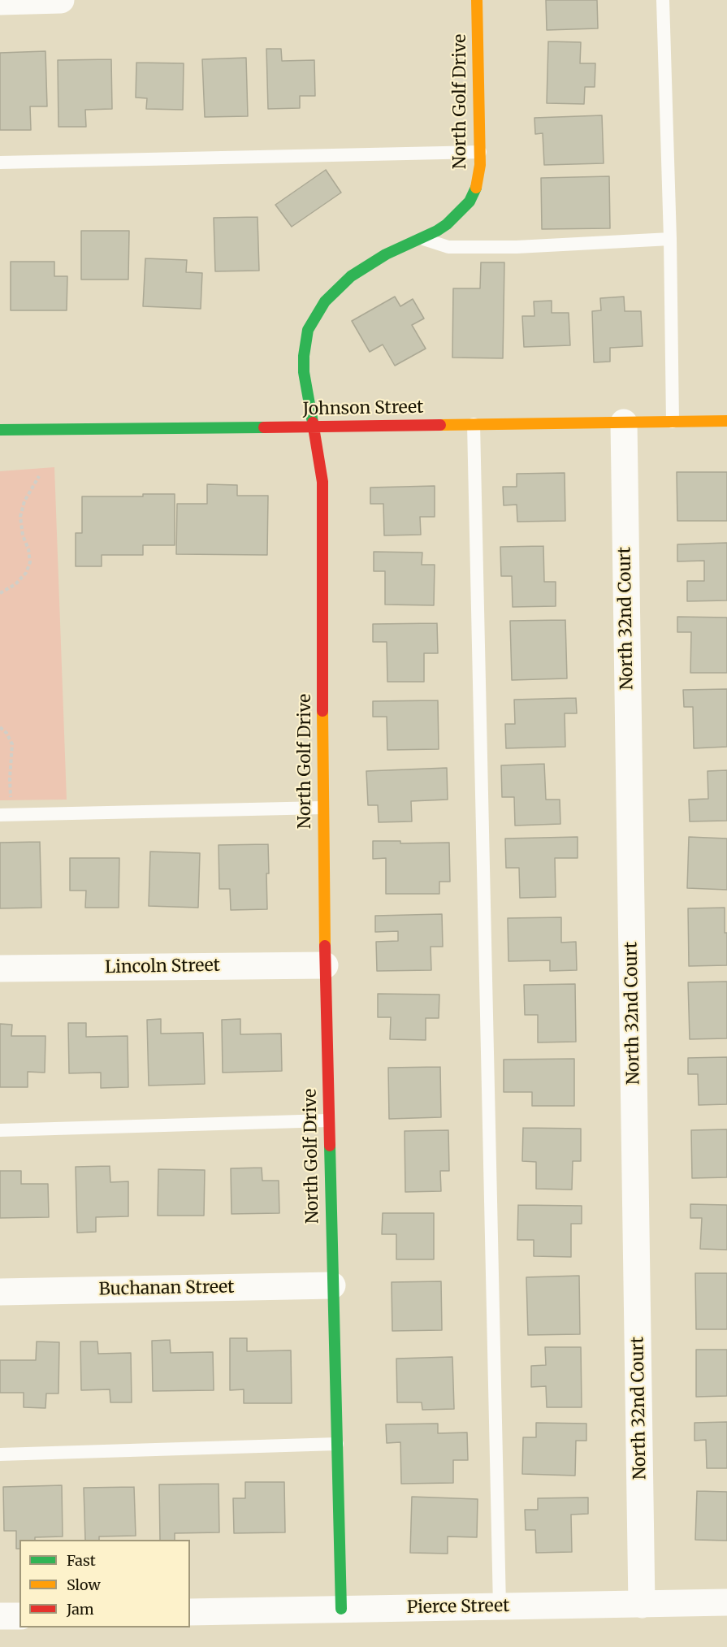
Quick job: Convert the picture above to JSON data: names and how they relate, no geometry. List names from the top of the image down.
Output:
{
  "streets": {
    "street": [
      "North Golf Drive",
      "Johnson Street",
      "North 32nd Court",
      "Lincoln Street",
      "Buchanan Street",
      "Pierce Street"
    ]
  },
  "crossings": [
    ["North Golf Drive", "Johnson Street"],
    ["North Golf Drive", "Lincoln Street"],
    ["North Golf Drive", "Buchanan Street"],
    ["North Golf Drive", "Pierce Street"],
    ["Johnson Street", "North 32nd Court"],
    ["North 32nd Court", "Pierce Street"]
  ],
  "legend": ["Fast", "Slow", "Jam"]
}
